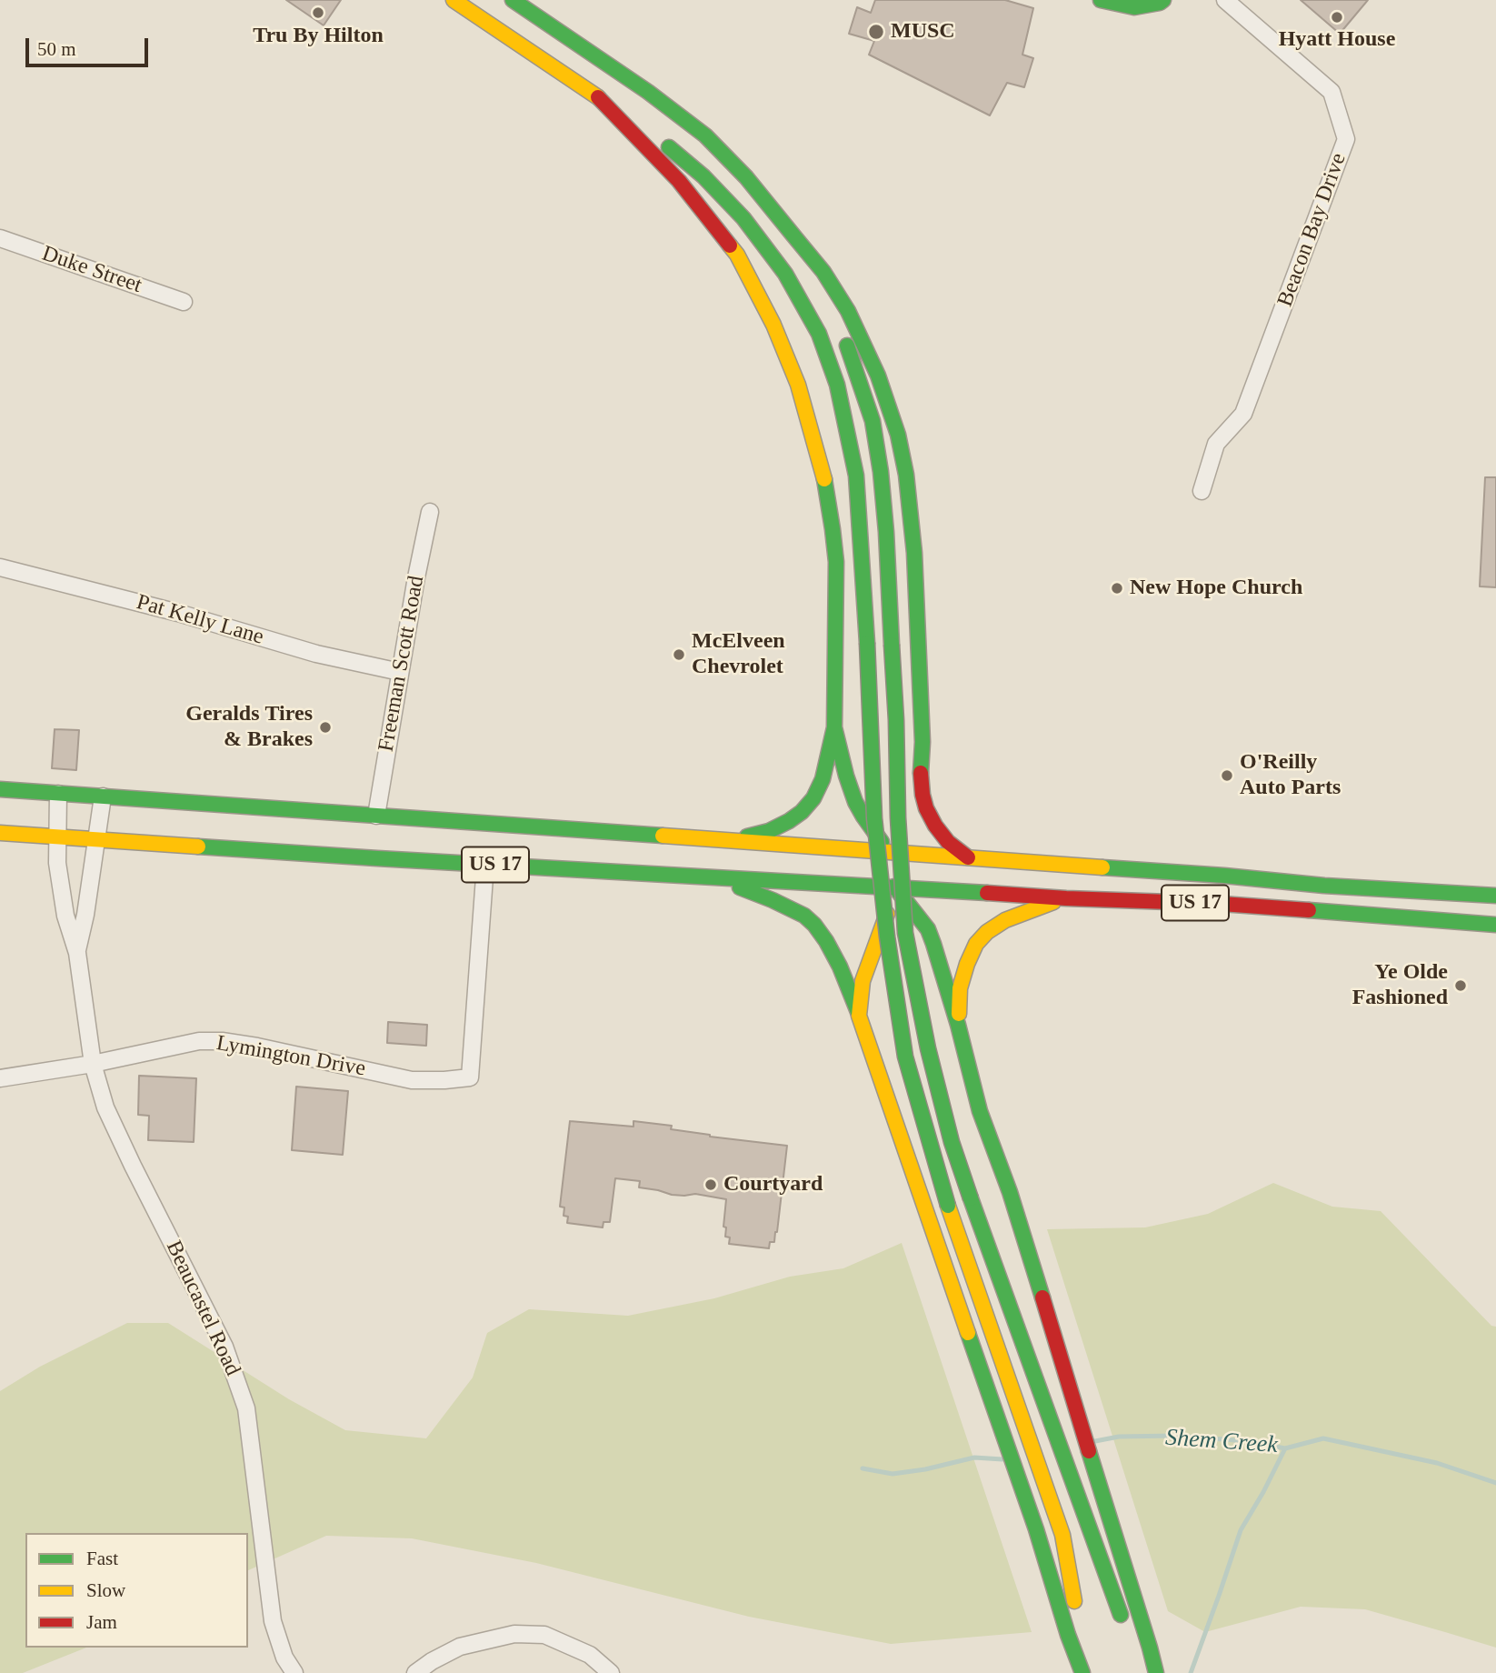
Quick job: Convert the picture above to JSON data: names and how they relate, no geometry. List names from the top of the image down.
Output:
{
  "streets": {
    "main road": ["US 17"],
    "street": [
      "Beacon Bay Drive",
      "Duke Street",
      "Pat Kelly Lane",
      "Freeman Scott Road",
      "Lymington Drive",
      "Beaucastel Road"
    ]
  },
  "crossings": [
    ["Pat Kelly Lane", "Freeman Scott Road"],
    ["Freeman Scott Road", "US 17"],
    ["US 17", "Lymington Drive"],
    ["US 17", "Beaucastel Road"],
    ["Lymington Drive", "Beaucastel Road"]
  ],
  "water": ["Shem Creek"],
  "places": [
    "Tru By Hilton",
    "Hyatt House",
    "MUSC",
    "New Hope Church",
    "McElveen Chevrolet",
    "Geralds Tires & Brakes",
    "O'Reilly Auto Parts",
    "Ye Olde Fashioned",
    "Courtyard"
  ],
  "legend": ["Fast", "Slow", "Jam"],
  "scale_bar": "50 m"
}
